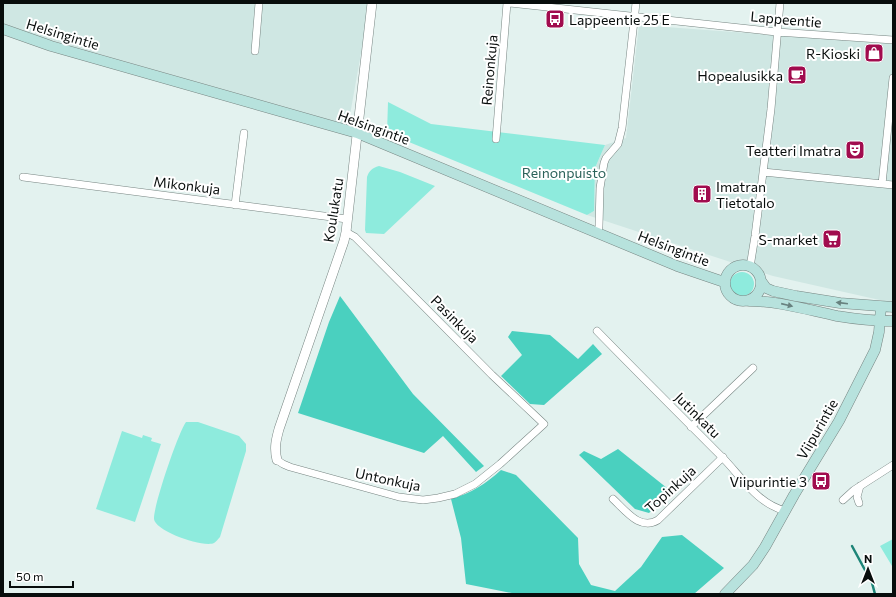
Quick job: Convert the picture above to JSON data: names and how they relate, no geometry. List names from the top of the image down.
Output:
{
  "streets": {
    "main road": ["Helsingintie", "Viipurintie"],
    "street": [
      "Lappeentie",
      "Reinonkuja",
      "Mikonkuja",
      "Koulukatu",
      "Pasinkuja",
      "Jutinkatu",
      "Untonkuja",
      "Topinkuja"
    ]
  },
  "crossings": [
    ["Lappeentie", "Reinonkuja"],
    ["Helsingintie", "Koulukatu"],
    ["Mikonkuja", "Koulukatu"],
    ["Koulukatu", "Pasinkuja"],
    ["Koulukatu", "Untonkuja"],
    ["Pasinkuja", "Untonkuja"],
    ["Jutinkatu", "Viipurintie"],
    ["Jutinkatu", "Topinkuja"]
  ],
  "parks": ["Reinonpuisto"],
  "places": {
    "bus stop": ["Lappeentie 25 E", "Viipurintie 3"],
    "shop": ["R-Kioski"],
    "cafe": ["Hopealusikka"],
    "theatre": ["Teatteri Imatra"],
    "building": ["Imatran Tietotalo"],
    "supermarket": ["S-market"]
  },
  "scale_bar": "50 m",
  "north": "top"
}
